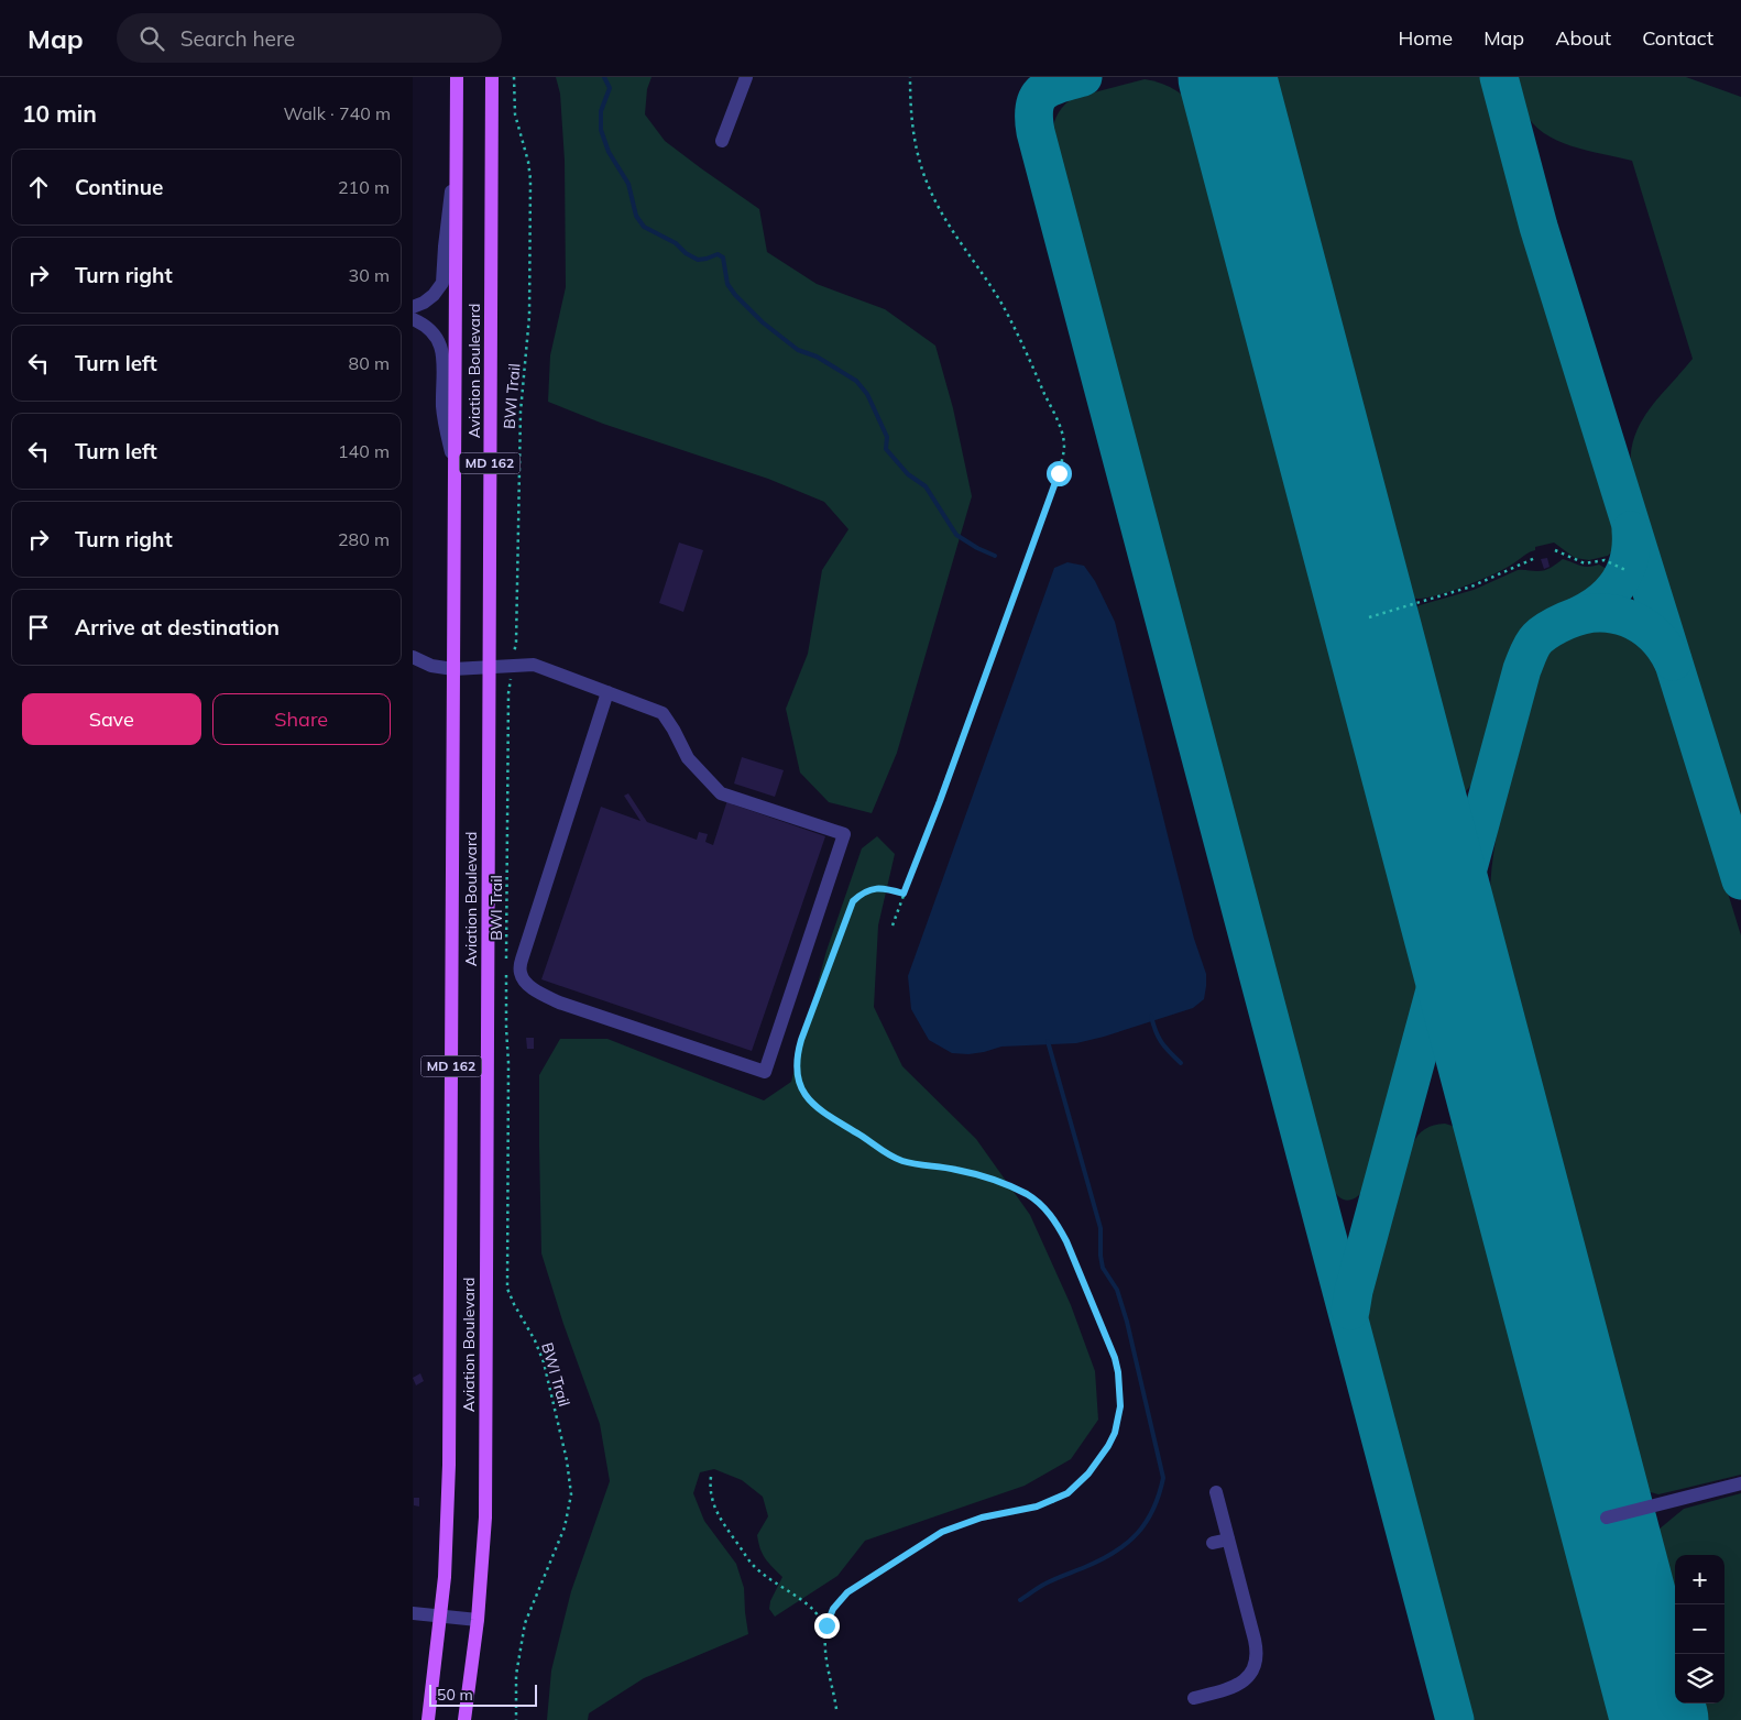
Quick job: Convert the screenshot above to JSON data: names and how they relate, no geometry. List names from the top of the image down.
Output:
{
  "streets": {
    "main road": ["Aviation Boulevard", "MD 162"],
    "path": ["BWI Trail"]
  },
  "scale_bar": "50 m",
  "page": {
    "header": "Map",
    "search": "Search here",
    "nav": [
      "Home",
      "Map",
      "About",
      "Contact"
    ],
    "heading": ["10 min", "Walk · 740 m"],
    "list": [
      ["Continue", "210 m"],
      ["Turn right", "30 m"],
      ["Turn left", "80 m"],
      ["Turn left", "140 m"],
      ["Turn right", "280 m"],
      "Arrive at destination"
    ],
    "buttons": ["Save", "Share"],
    "map_buttons": ["+", "−"],
    "scale": "50 m"
  }
}
